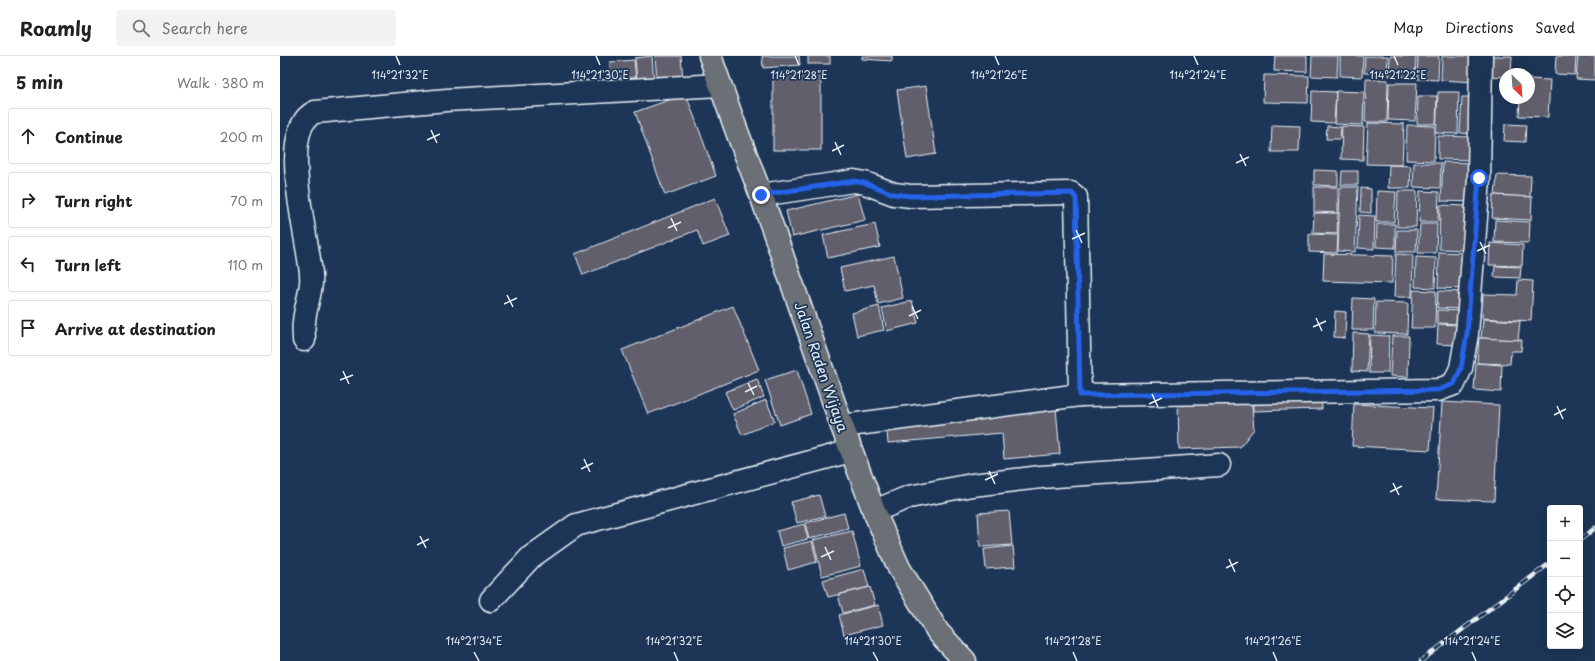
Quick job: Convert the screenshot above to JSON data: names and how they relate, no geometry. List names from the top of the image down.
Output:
{
  "streets": {
    "highway": ["Jalan Raden Wijaya"]
  },
  "north": "bottom right",
  "page": {
    "header": "Roamly",
    "search": "Search here",
    "nav": ["Map", "Directions", "Saved"],
    "heading": ["5 min", "Walk · 380 m"],
    "list": [
      ["Continue", "200 m"],
      ["Turn right", "70 m"],
      ["Turn left", "110 m"],
      "Arrive at destination"
    ],
    "map_buttons": ["+", "−"]
  },
  "coordinates": [
    "114°21'32\"E",
    "114°21'30\"E",
    "114°21'28\"E",
    "114°21'26\"E",
    "114°21'24\"E",
    "114°21'22\"E",
    "114°21'34\"E"
  ]
}
